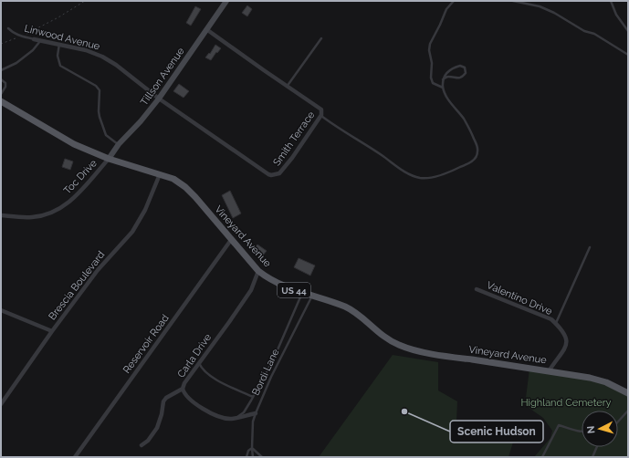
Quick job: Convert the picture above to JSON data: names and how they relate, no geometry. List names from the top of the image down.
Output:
{
  "streets": {
    "main road": ["Vineyard Avenue", "US 44"],
    "street": [
      "Linwood Avenue",
      "Tillson Avenue",
      "Smith Terrace",
      "Toc Drive",
      "Brescia Boulevard",
      "Valentino Drive",
      "Reservoir Road",
      "Carla Drive"
    ],
    "lane": ["Bordi Lane"]
  },
  "crossings": [
    ["Linwood Avenue", "Tillson Avenue"],
    ["Linwood Avenue", "Smith Terrace"],
    ["Tillson Avenue", "Smith Terrace"],
    ["Tillson Avenue", "Toc Drive"],
    ["Tillson Avenue", "Vineyard Avenue"],
    ["Toc Drive", "Vineyard Avenue"],
    ["Vineyard Avenue", "Brescia Boulevard"],
    ["Vineyard Avenue", "Valentino Drive"],
    ["Vineyard Avenue", "Reservoir Road"],
    ["Vineyard Avenue", "Carla Drive"],
    ["Vineyard Avenue", "Bordi Lane"]
  ],
  "parks": ["Highland Cemetery"],
  "places": ["Scenic Hudson"],
  "north": "left"
}
